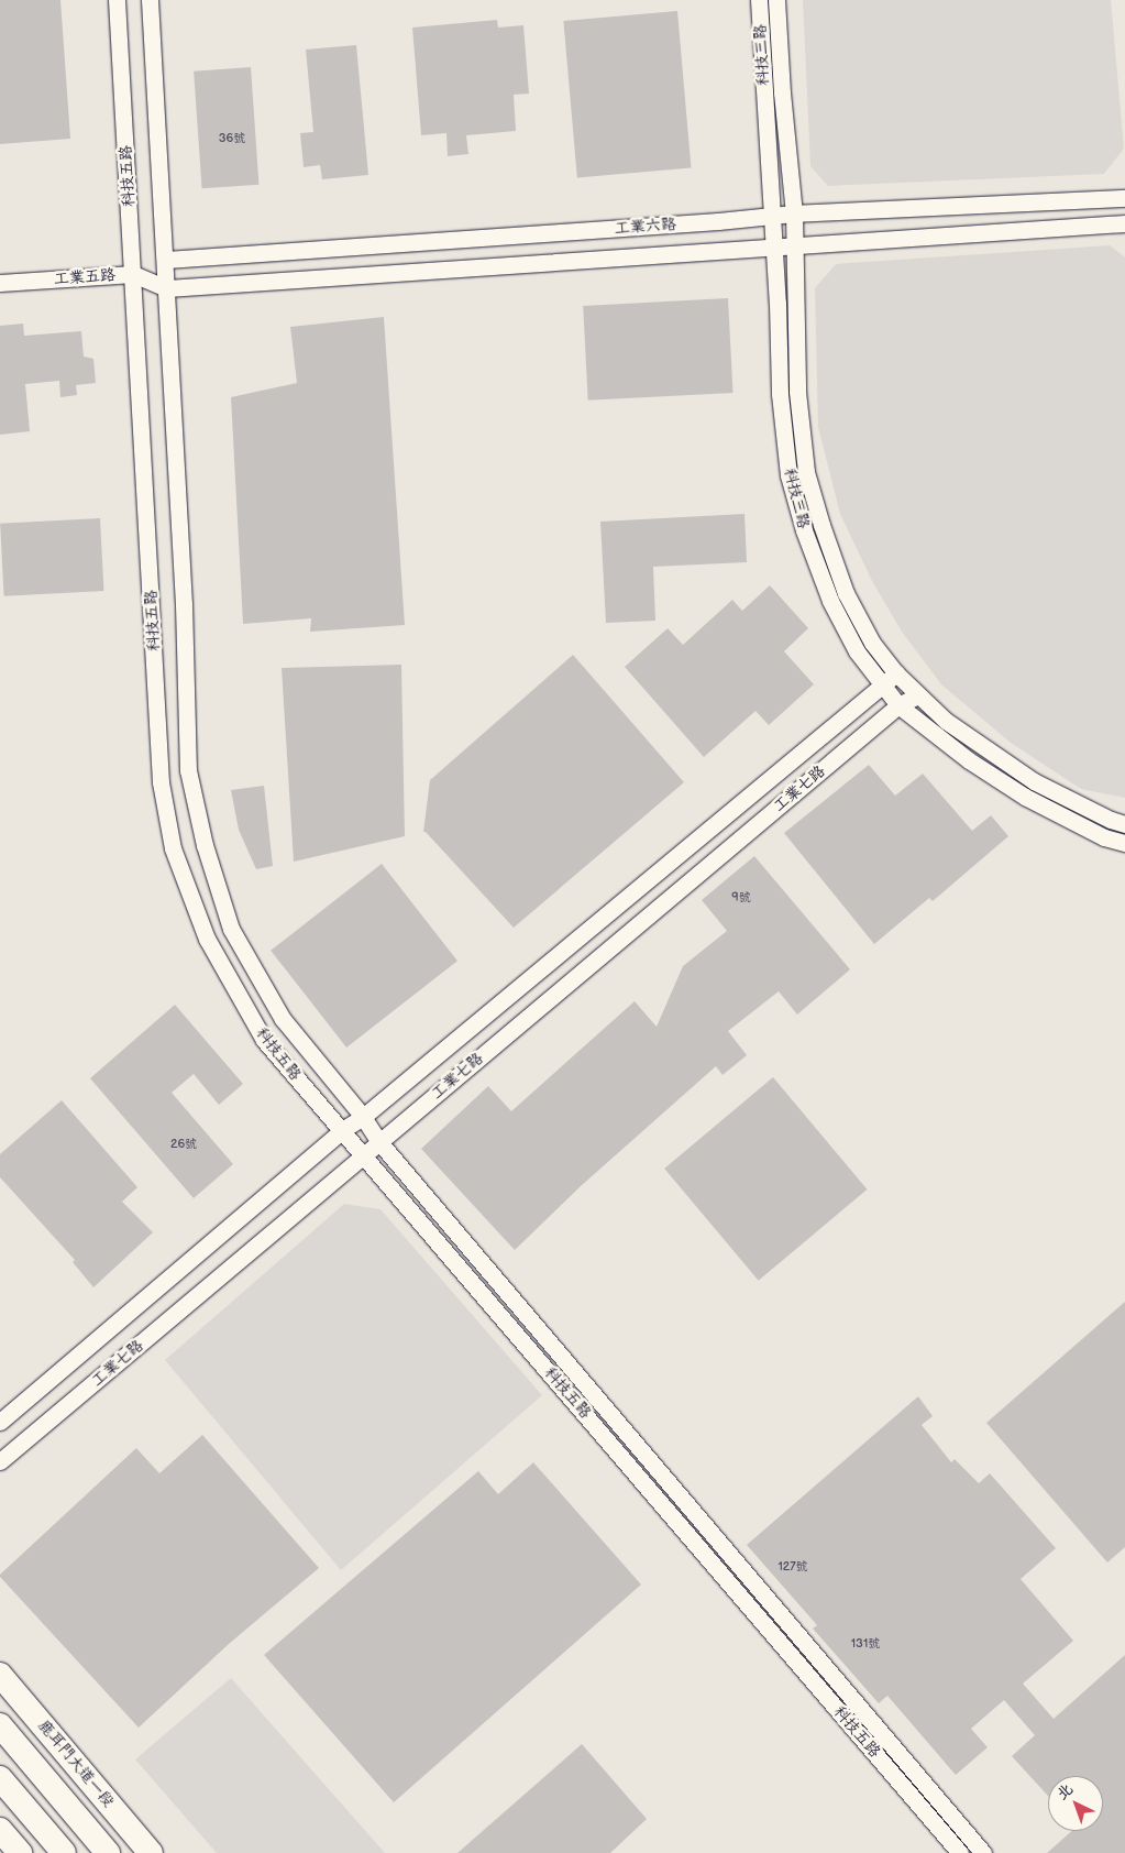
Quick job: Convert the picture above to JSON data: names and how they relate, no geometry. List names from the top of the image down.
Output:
{
  "streets": {
    "street": [
      "科技三路",
      "科技五路",
      "工業六路",
      "工業五路",
      "工業七路",
      "鹿耳門大道一段"
    ]
  },
  "crossings": [
    ["科技三路", "工業六路"],
    ["科技三路", "工業七路"],
    ["科技五路", "工業六路"],
    ["科技五路", "工業五路"],
    ["科技五路", "工業七路"],
    ["工業六路", "工業五路"]
  ],
  "house_numbers": [
    "36號",
    "9號",
    "26號",
    "127號",
    "131號"
  ],
  "north": "top left"
}
